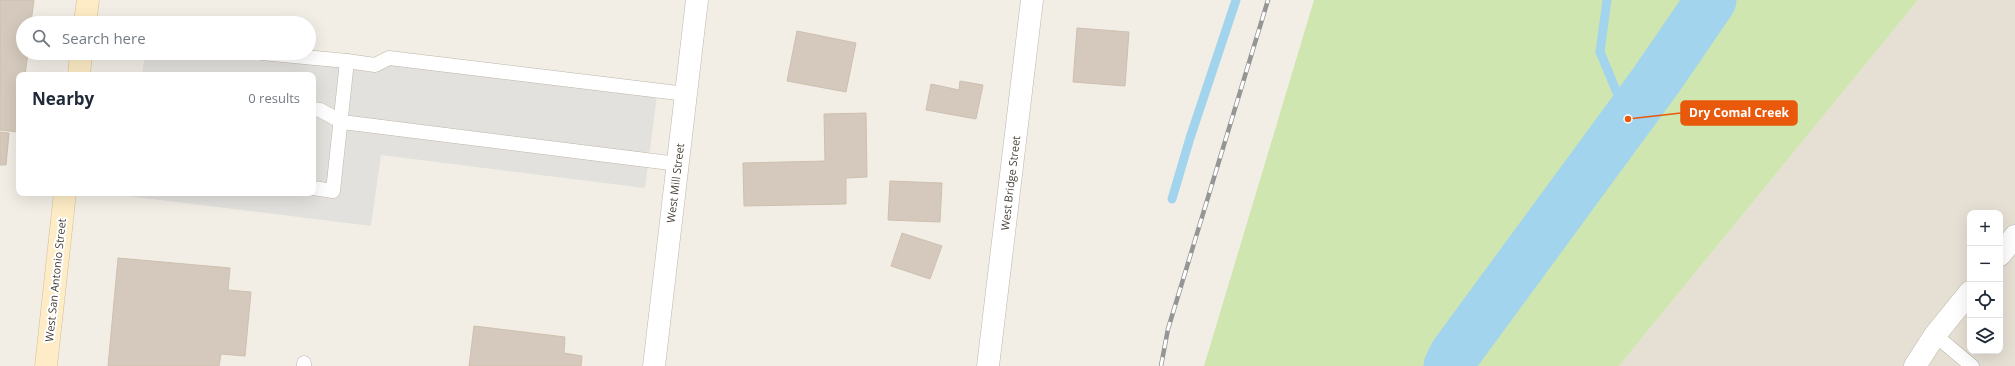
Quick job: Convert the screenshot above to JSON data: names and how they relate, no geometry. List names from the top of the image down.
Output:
{
  "streets": {
    "main road": ["West San Antonio Street"],
    "street": ["West Mill Street", "West Bridge Street"]
  },
  "places": ["Dry Comal Creek"],
  "page": {
    "search": "Search here",
    "heading": ["Nearby", "0 results"],
    "map_buttons": ["+", "−"]
  }
}
